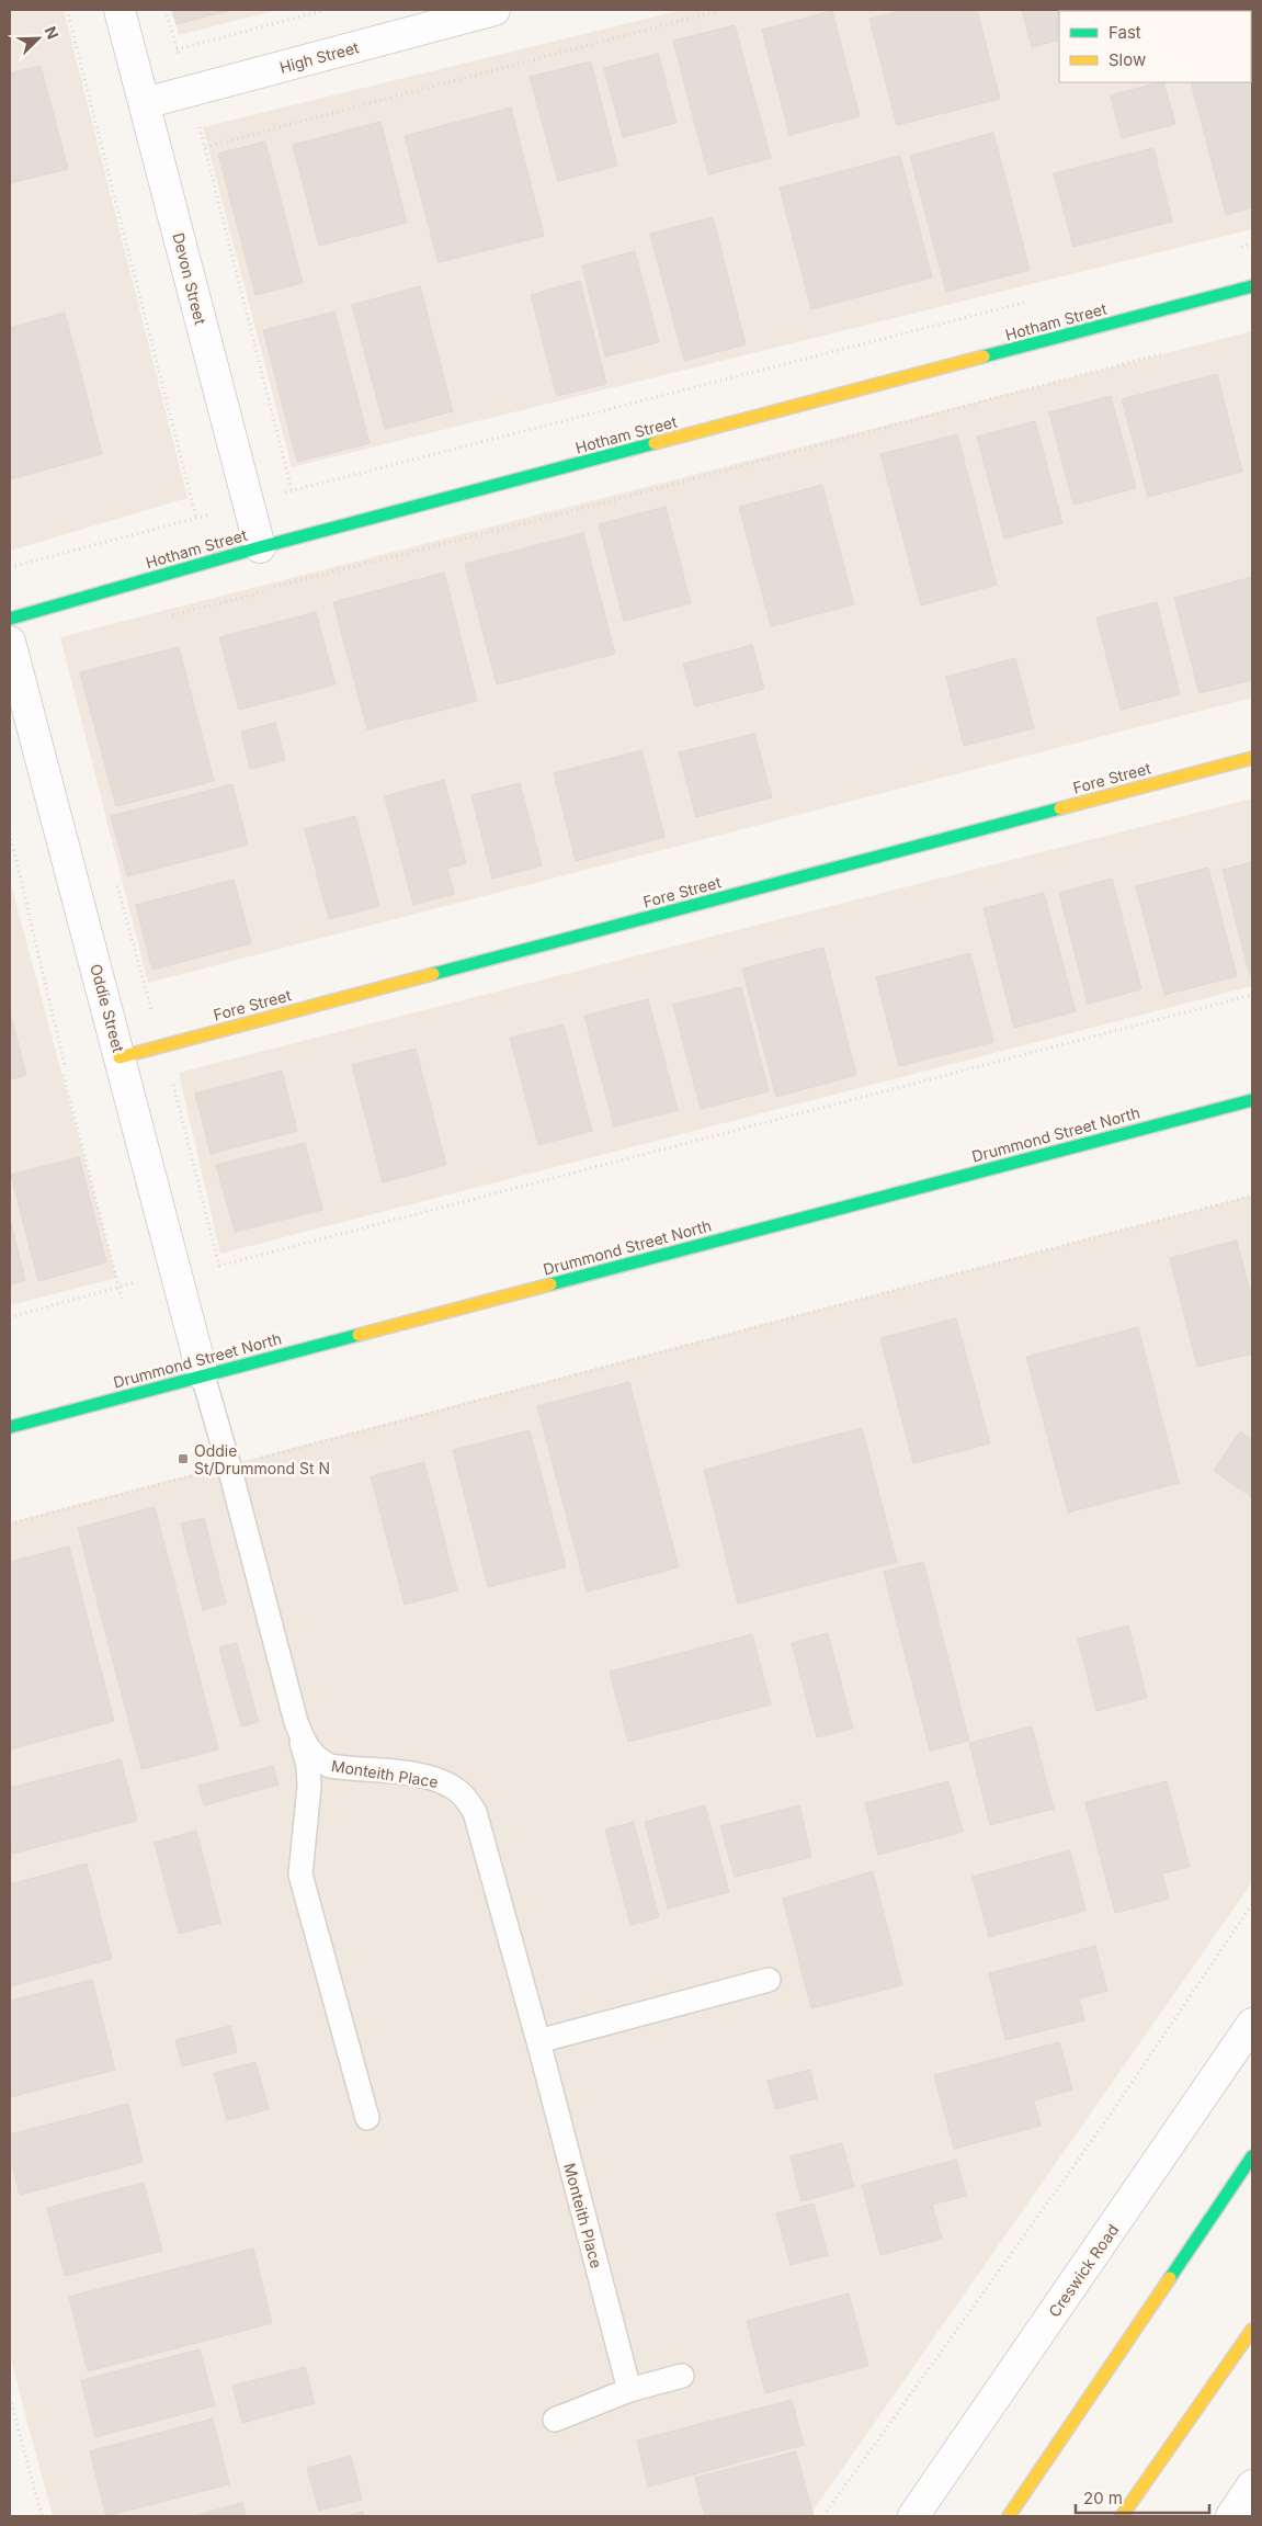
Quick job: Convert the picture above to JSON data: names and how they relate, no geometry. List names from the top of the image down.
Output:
{
  "streets": {
    "main road": ["Hotham Street", "Fore Street", "Drummond Street North"],
    "street": [
      "High Street",
      "Devon Street",
      "Oddie Street",
      "Creswick Road"
    ],
    "lane": ["Monteith Place"]
  },
  "crossings": [
    ["High Street", "Devon Street"],
    ["Devon Street", "Hotham Street"],
    ["Fore Street", "Oddie Street"],
    ["Oddie Street", "Drummond Street North"],
    ["Oddie Street", "Monteith Place"],
    ["Drummond Street North", "Monteith Place"]
  ],
  "places": {
    "transit": ["Oddie St/Drummond St N"]
  },
  "legend": ["Fast", "Slow"],
  "scale_bar": "20 m",
  "north": "top right"
}
